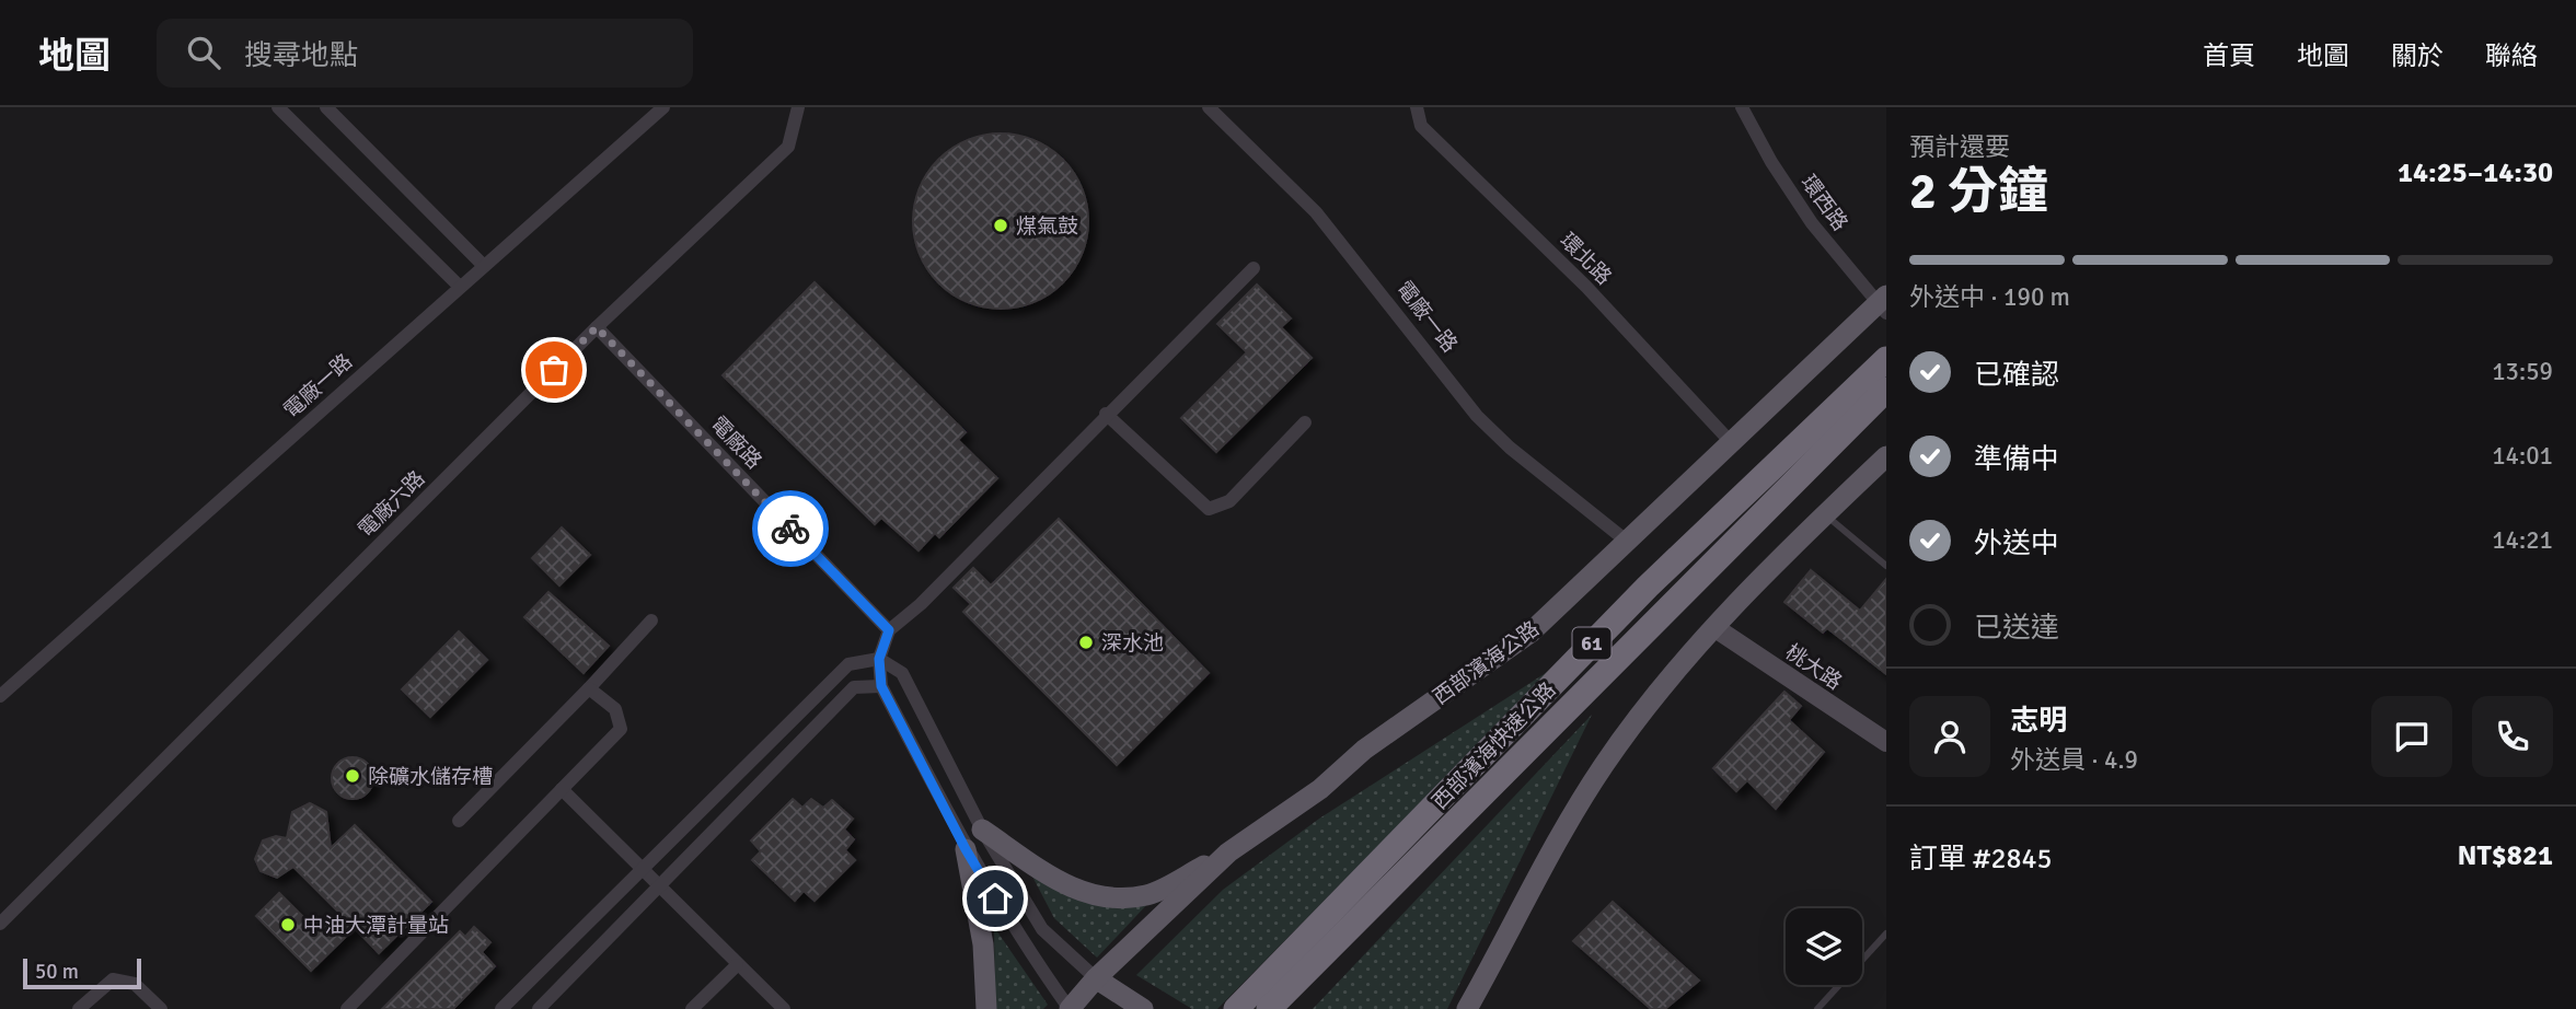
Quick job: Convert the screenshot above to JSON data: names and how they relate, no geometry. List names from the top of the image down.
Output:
{
  "streets": {
    "highway": ["61", "西部濱海快速公路"],
    "main road": ["西部濱海公路"],
    "street": [
      "環西路",
      "環北路",
      "電廠一路",
      "電廠路",
      "電廠六路",
      "桃大路"
    ]
  },
  "crossings": [
    ["環西路", "西部濱海公路"],
    ["環北路", "西部濱海公路"],
    ["電廠一路", "西部濱海公路"],
    ["電廠路", "電廠六路"]
  ],
  "places": [
    "煤氣鼓",
    "深水池",
    "除礦水儲存槽",
    "中油大潭計量站"
  ],
  "scale_bar": "50 m",
  "page": {
    "header": "地圖",
    "search": "搜尋地點",
    "nav": [
      "首頁",
      "地圖",
      "關於",
      "聯絡"
    ],
    "heading": ["2 分鐘", "預計還要", "14:25–14:30"],
    "panel": [
      "志明",
      "外送員 · 4.9",
      "訂單 #2845",
      "NT$821"
    ],
    "bar": "外送中 · 190 m",
    "list": [
      ["已確認", "13:59"],
      ["準備中", "14:01"],
      ["外送中", "14:21"],
      "已送達"
    ],
    "scale": "50 m"
  }
}
